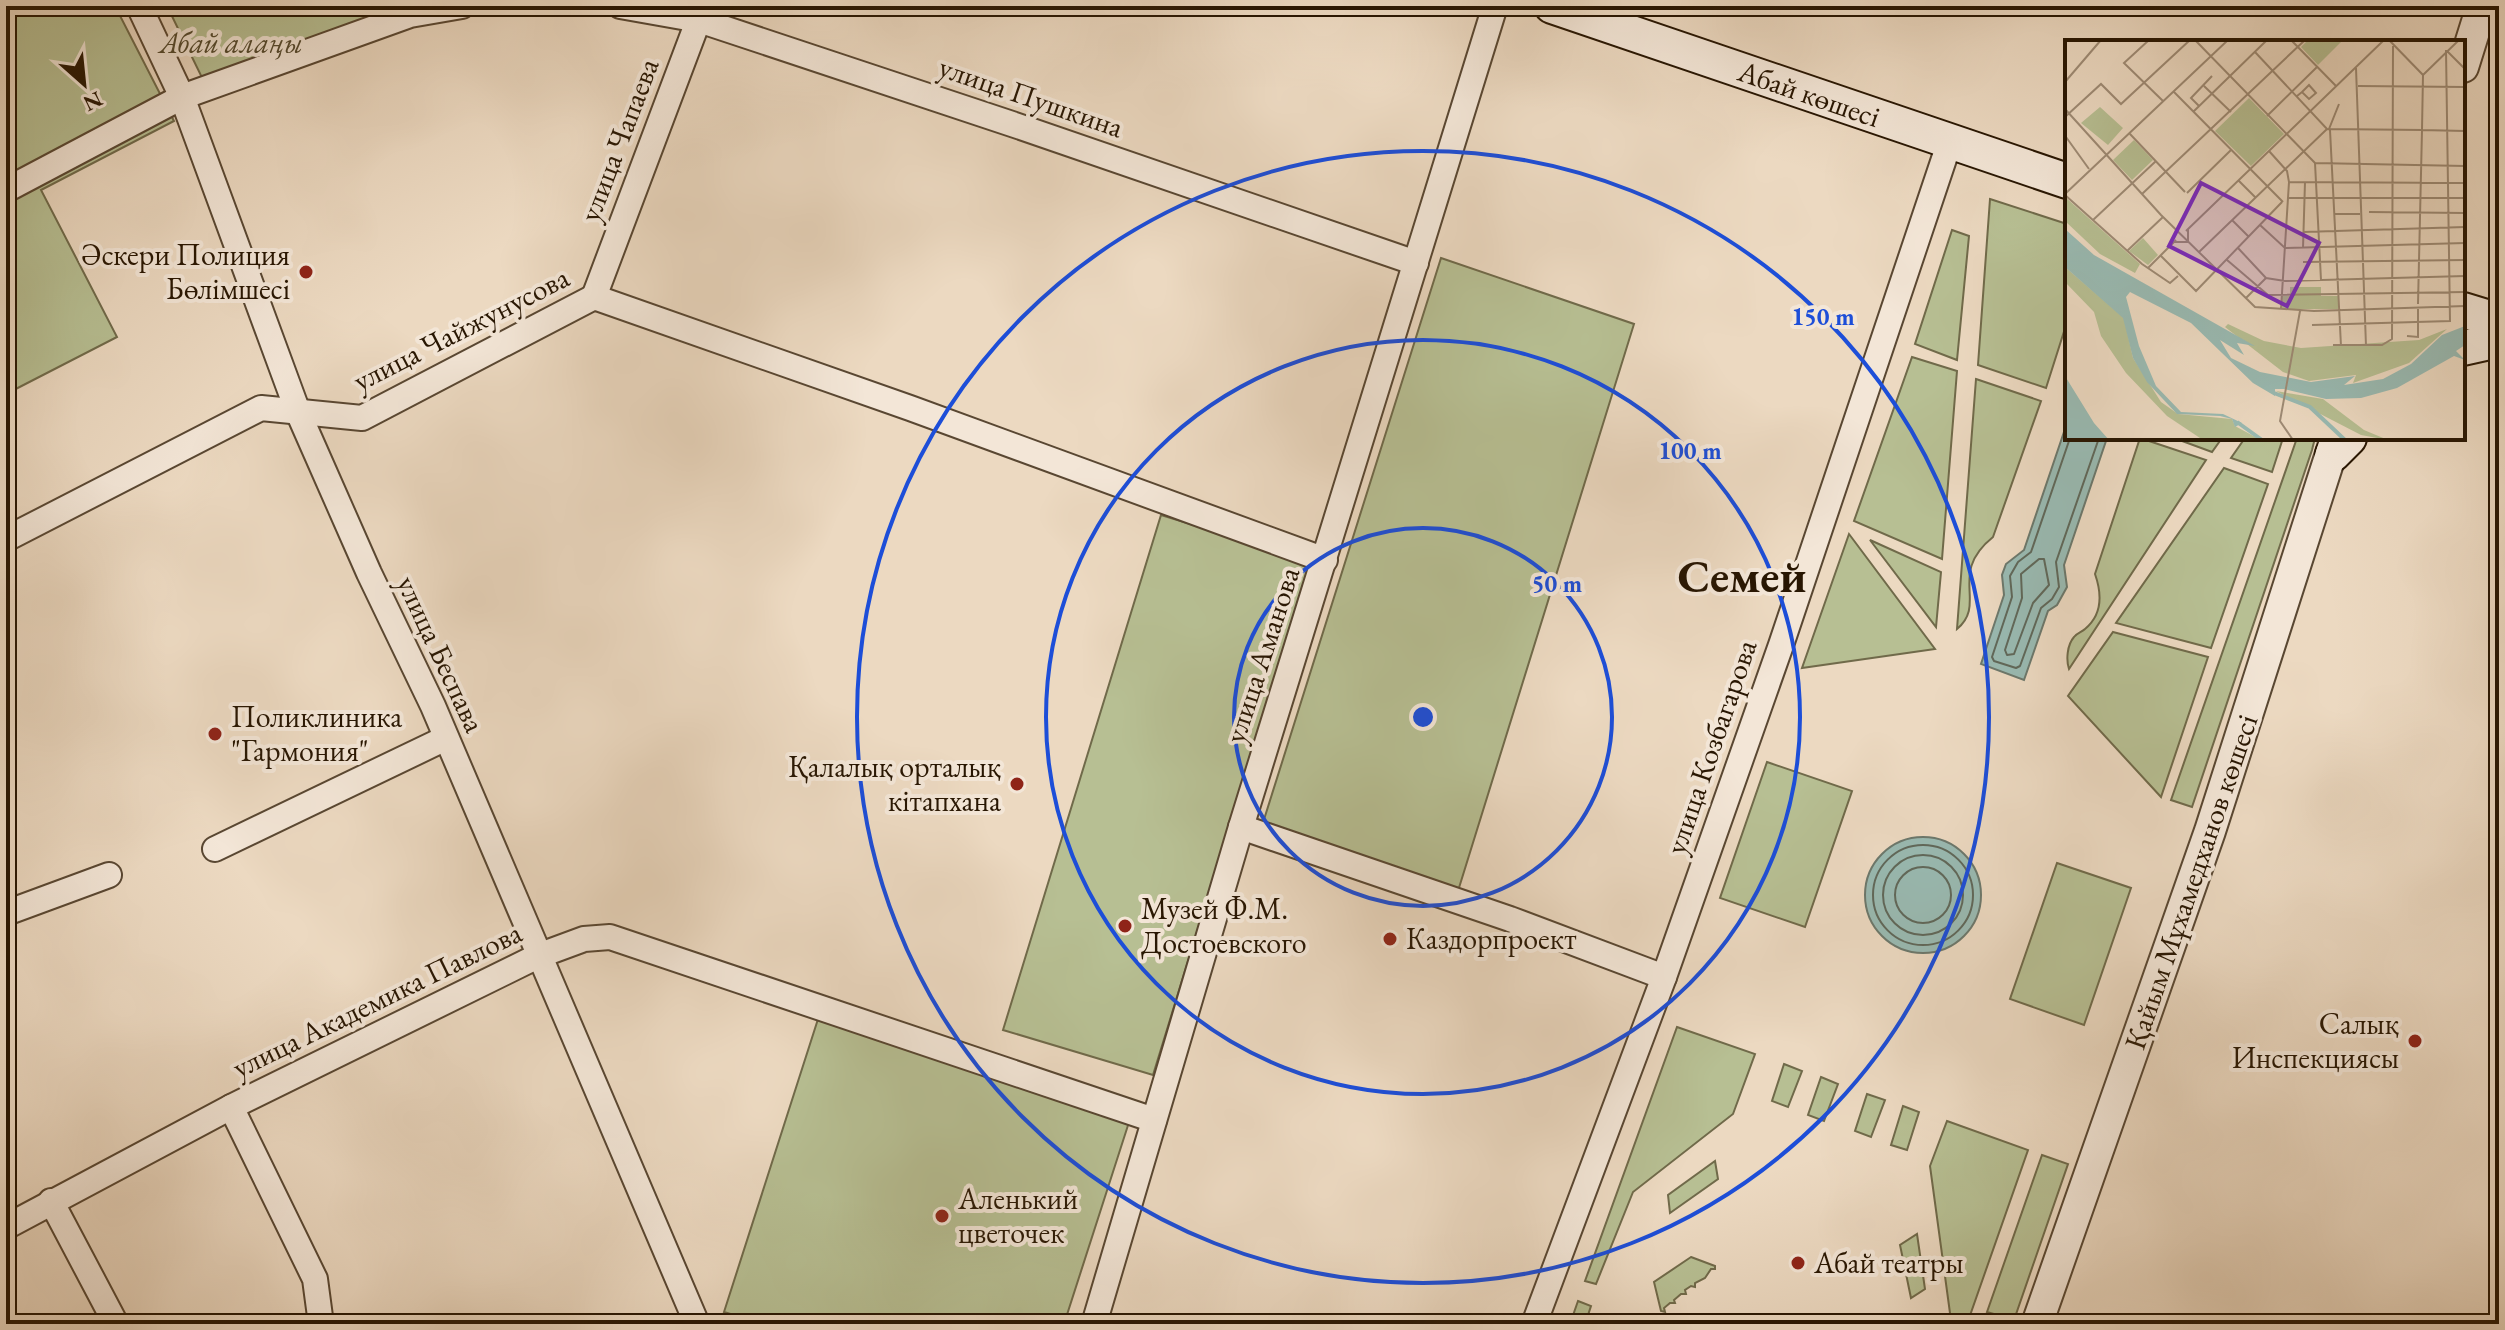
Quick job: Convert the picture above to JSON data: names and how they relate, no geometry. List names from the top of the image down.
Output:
{
  "streets": {
    "main road": ["Абай көшесі"],
    "street": [
      "улица Пушкина",
      "улица Чапаева",
      "улица Чайжунусова",
      "улица Беспава",
      "улица Аманова",
      "улица Козбагарова",
      "Қайым Мұхамедханов көшесі",
      "улица Академика Павлова"
    ]
  },
  "crossings": [
    ["Абай көшесі", "улица Козбагарова"],
    ["улица Пушкина", "улица Чапаева"],
    ["улица Пушкина", "улица Аманова"],
    ["улица Чапаева", "улица Чайжунусова"],
    ["улица Чайжунусова", "улица Беспава"],
    ["улица Чайжунусова", "улица Аманова"],
    ["улица Беспава", "улица Академика Павлова"],
    ["улица Аманова", "улица Академика Павлова"]
  ],
  "districts": ["Семей"],
  "parks": ["Абай алаңы"],
  "places": [
    "Әскери Полиция Бөлімшесі",
    "Поликлиника \"Гармония\"",
    "Қалалық орталық кітапхана",
    "Музей Ф.М. Достоевского",
    "Каздорпроект",
    "Салық Инспекциясы",
    "Аленький цветочек",
    "Абай театры"
  ],
  "north": "bottom right",
  "rings": ["150 m", "100 m", "50 m"]
}
